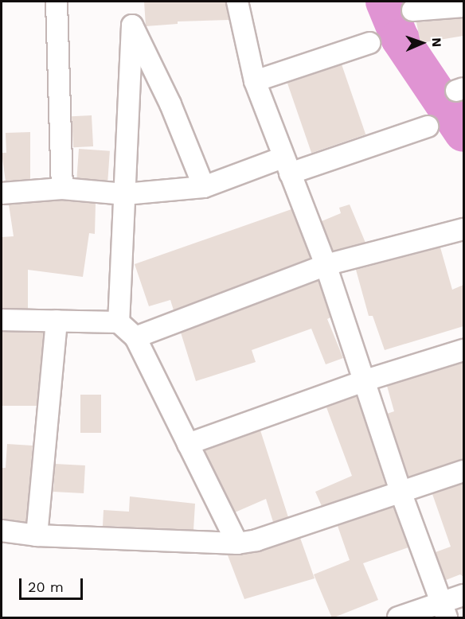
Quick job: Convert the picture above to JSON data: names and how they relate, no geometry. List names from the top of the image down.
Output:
{
  "scale_bar": "20 m",
  "north": "right"
}
